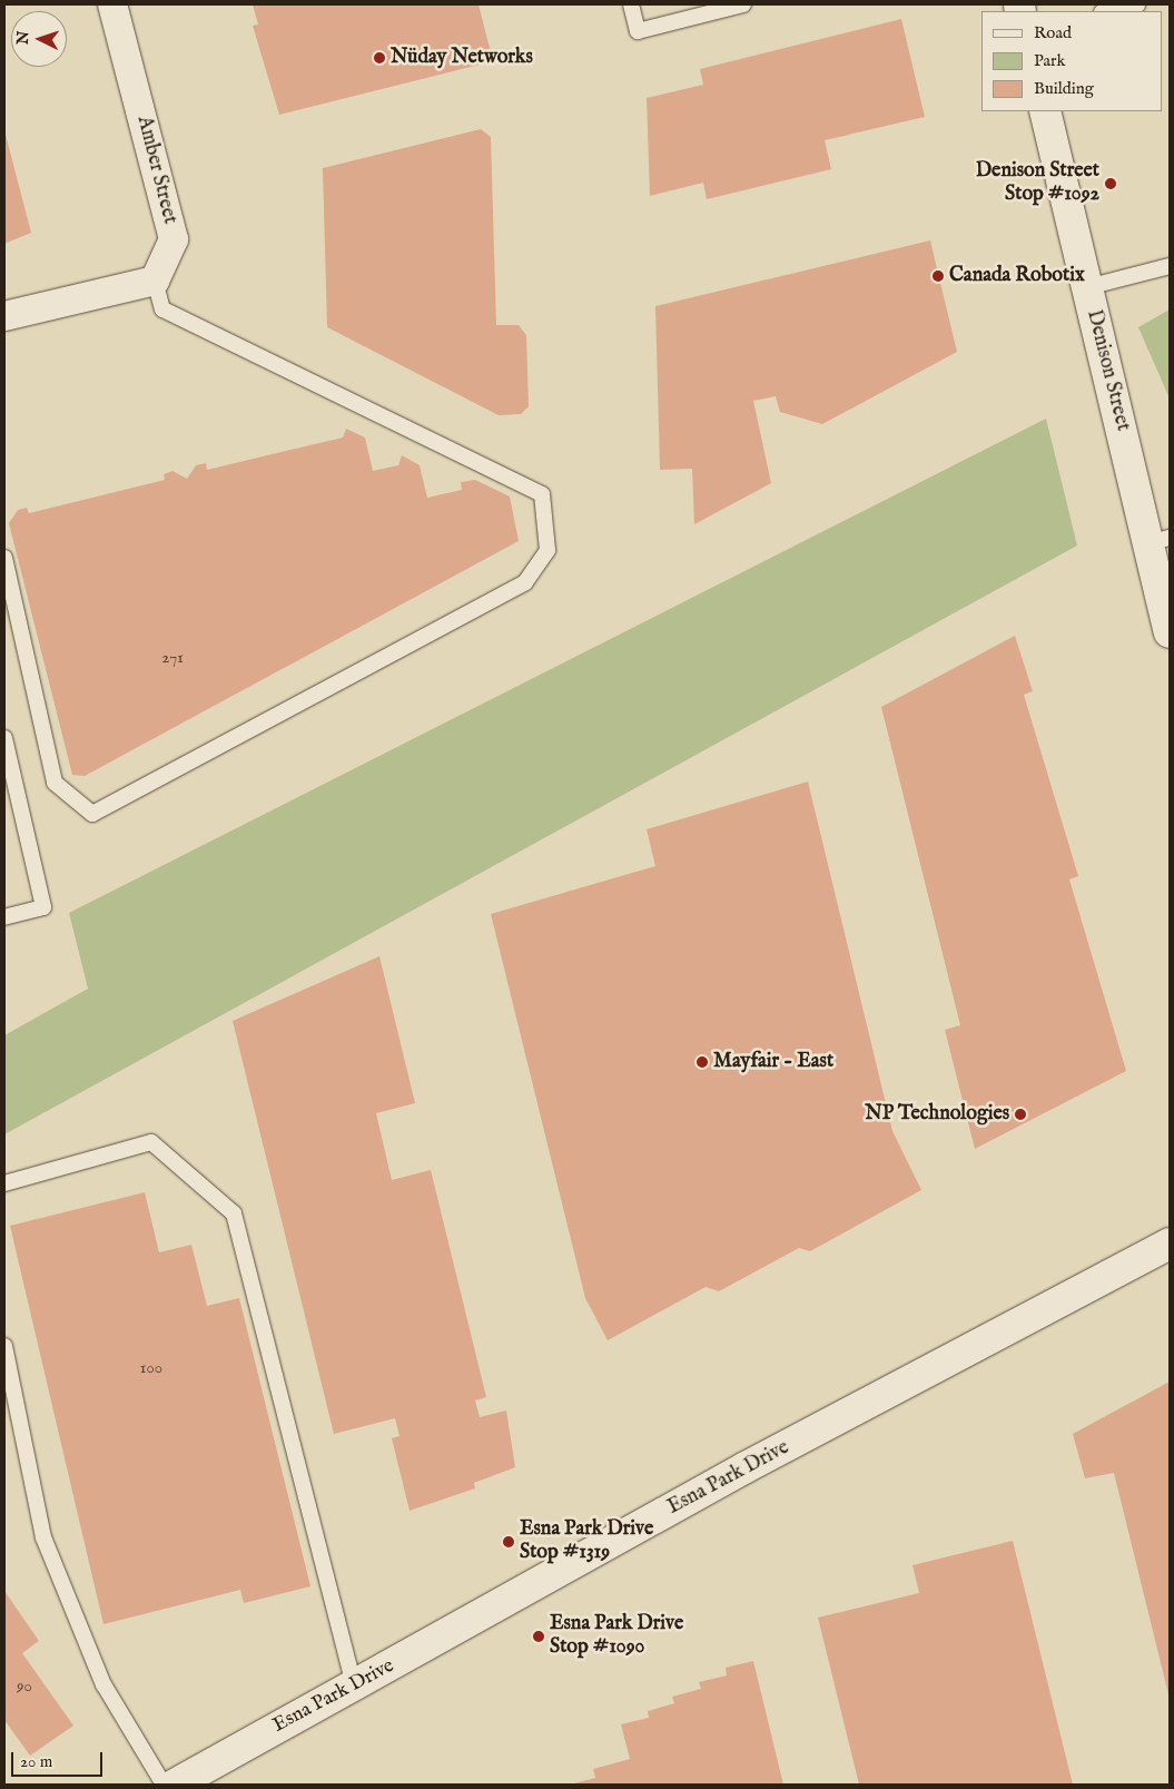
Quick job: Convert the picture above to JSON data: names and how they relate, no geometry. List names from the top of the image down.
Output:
{
  "streets": {
    "street": ["Amber Street", "Denison Street", "Esna Park Drive"]
  },
  "places": [
    "Nüday Networks",
    "Denison Street Stop #1092",
    "Canada Robotix",
    "Mayfair - East",
    "NP Technologies",
    "Esna Park Drive Stop #1319",
    "Esna Park Drive Stop #1090"
  ],
  "house_numbers": ["271", "100", "90"],
  "legend": ["Road", "Park", "Building"],
  "scale_bar": "20 m",
  "north": "left"
}
